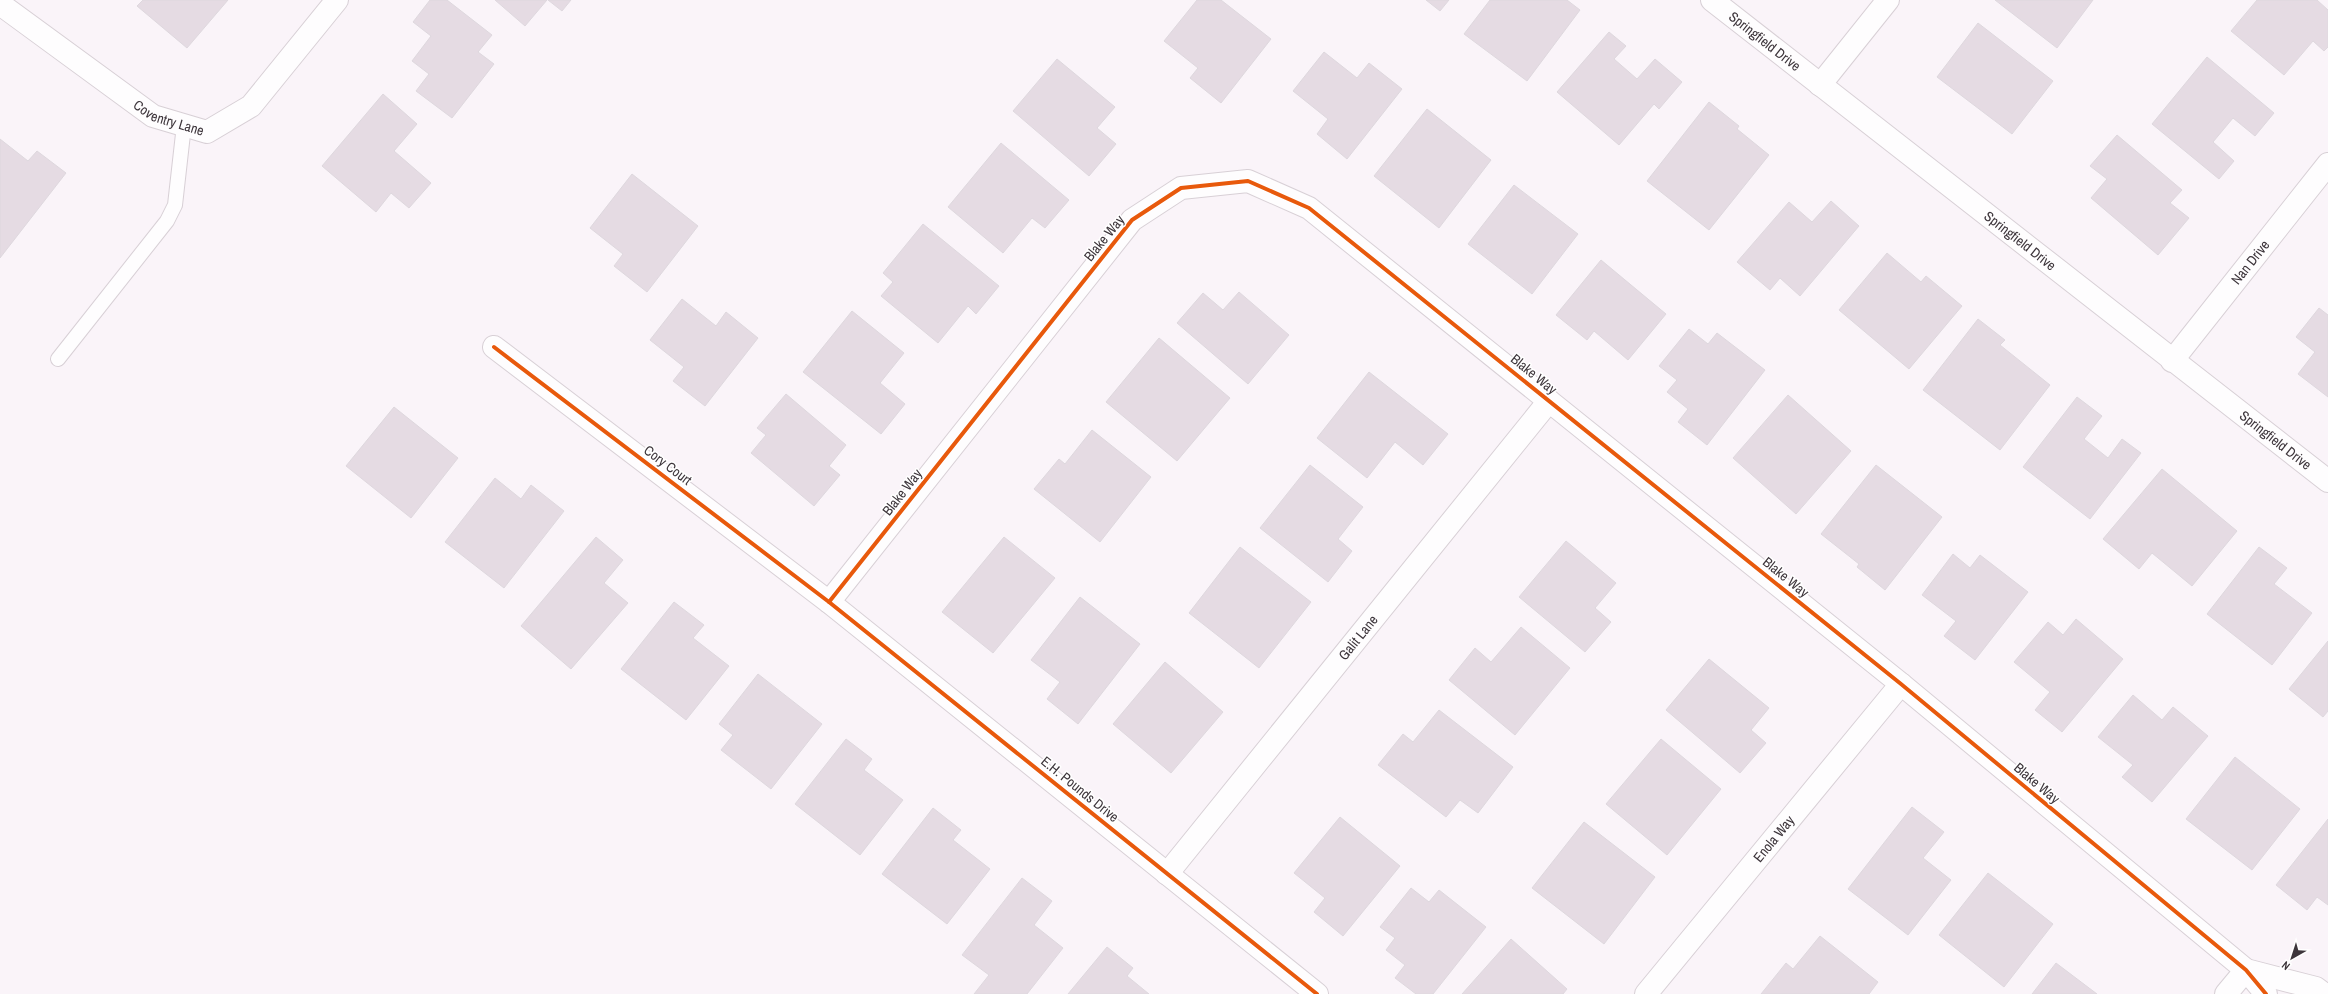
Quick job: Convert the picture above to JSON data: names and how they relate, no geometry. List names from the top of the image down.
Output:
{
  "streets": {
    "street": [
      "Springfield Drive",
      "Coventry Lane",
      "Blake Way",
      "Nan Drive",
      "Cory Court",
      "Galit Lane",
      "E.H. Pounds Drive",
      "Enola Way"
    ]
  },
  "crossings": [
    ["Springfield Drive", "Nan Drive"],
    ["Blake Way", "Cory Court"],
    ["Blake Way", "Galit Lane"],
    ["Blake Way", "E.H. Pounds Drive"],
    ["Blake Way", "Enola Way"],
    ["Cory Court", "E.H. Pounds Drive"],
    ["Galit Lane", "E.H. Pounds Drive"]
  ],
  "north": "bottom left"
}
